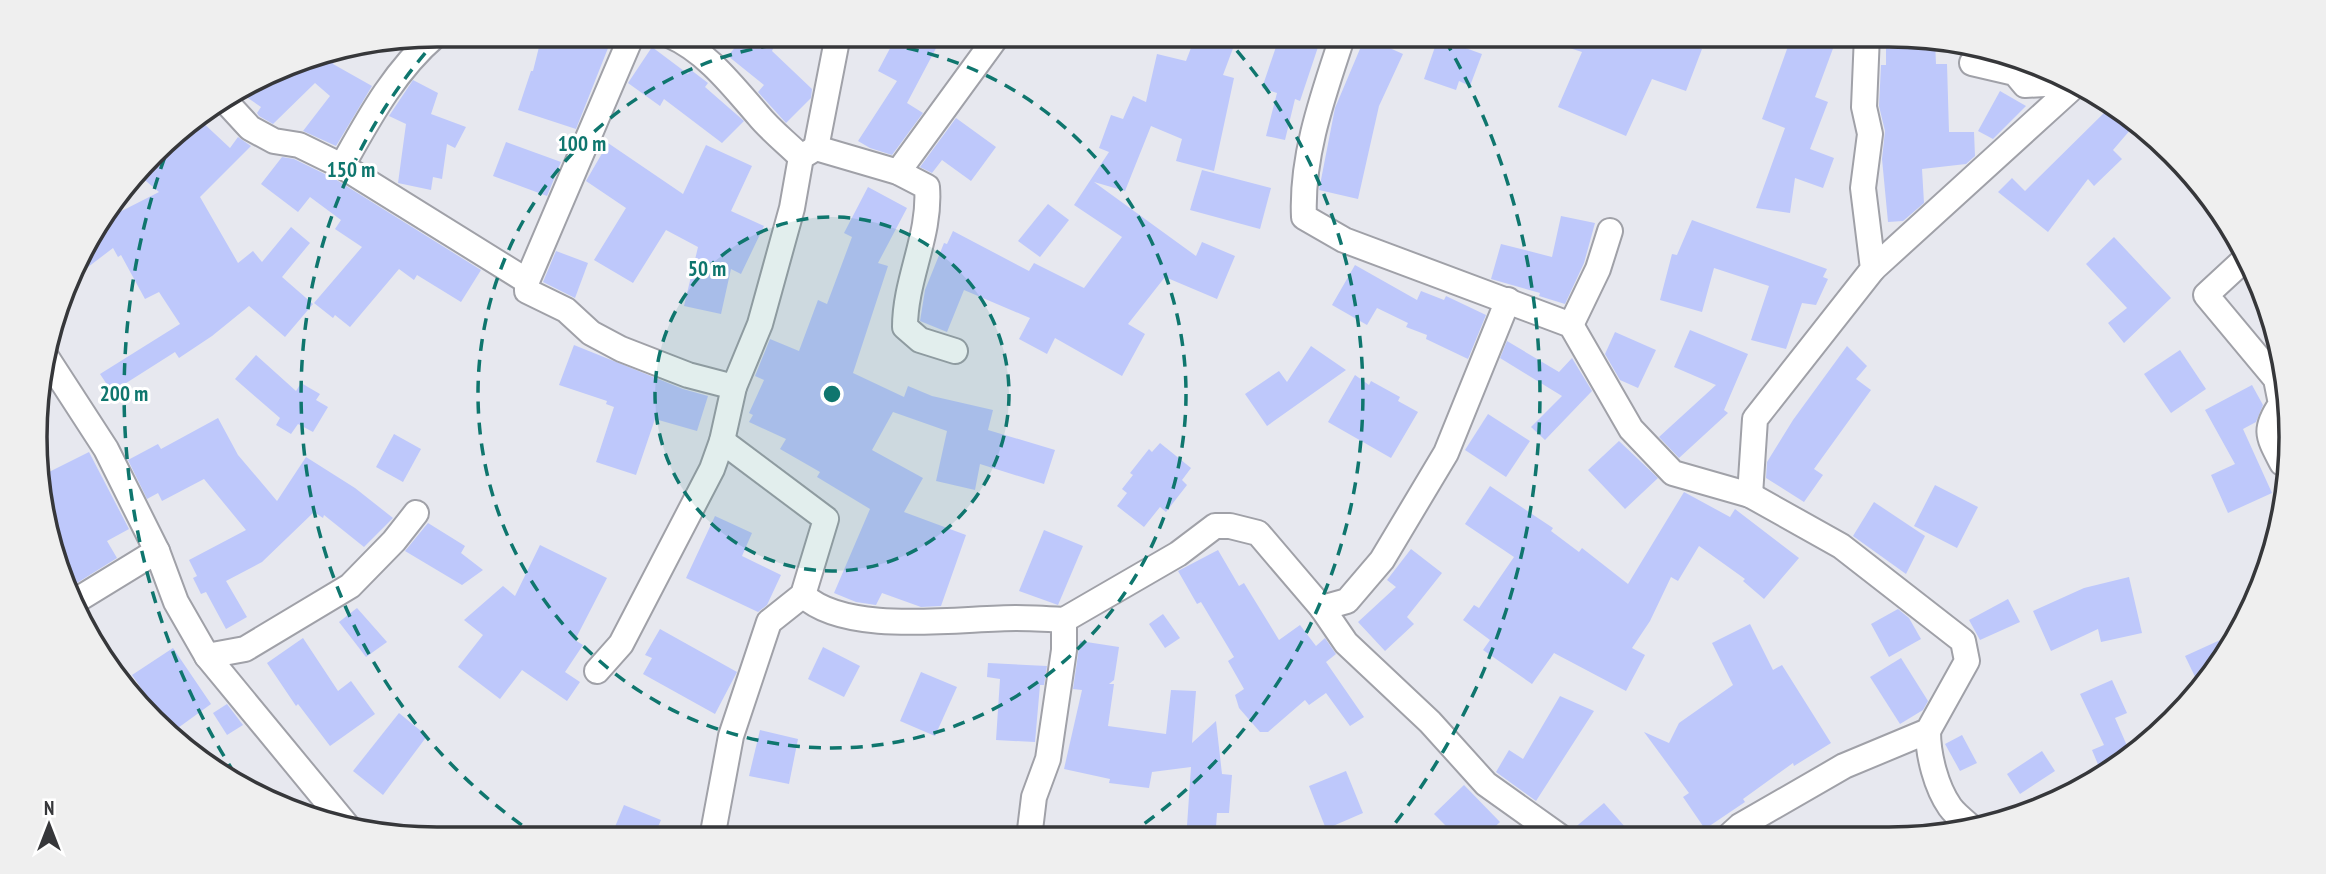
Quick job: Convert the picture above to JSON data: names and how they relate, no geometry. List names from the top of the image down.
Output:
{
  "north": "top",
  "rings": [
    "100 m",
    "150 m",
    "50 m",
    "200 m"
  ]
}
